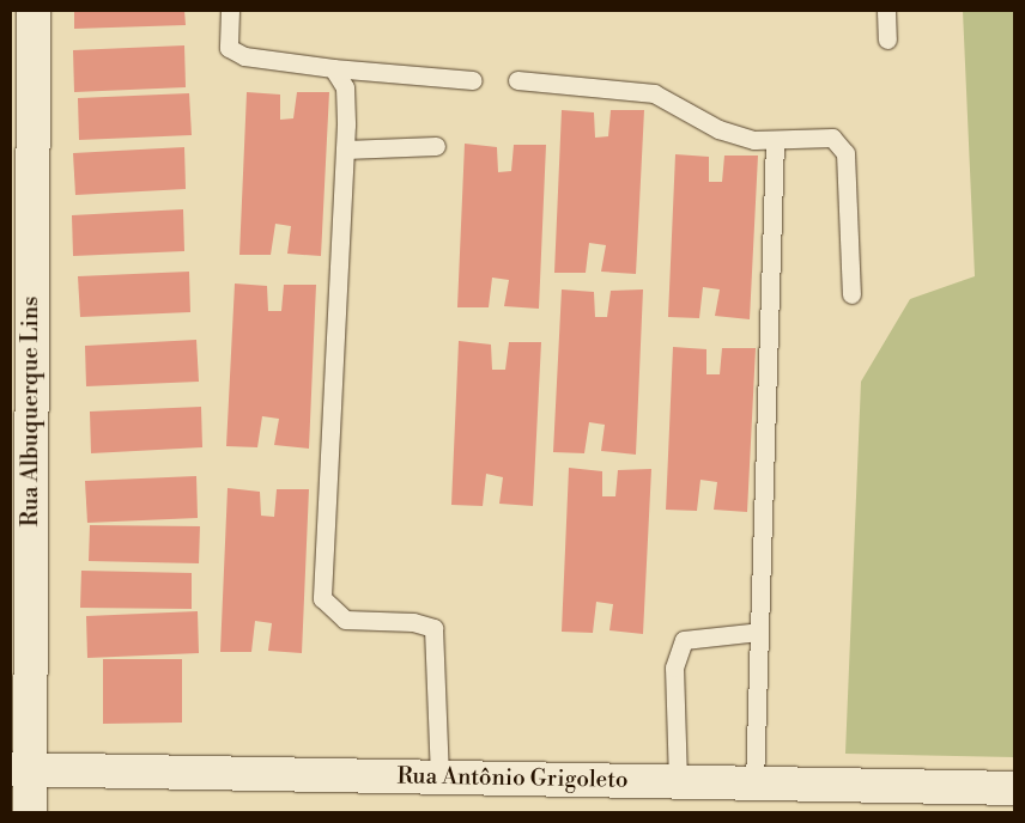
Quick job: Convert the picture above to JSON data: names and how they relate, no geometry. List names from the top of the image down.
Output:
{
  "streets": {
    "street": ["Rua Albuquerque Lins", "Rua Antônio Grigoleto"]
  },
  "crossings": [
    ["Rua Albuquerque Lins", "Rua Antônio Grigoleto"]
  ]
}
